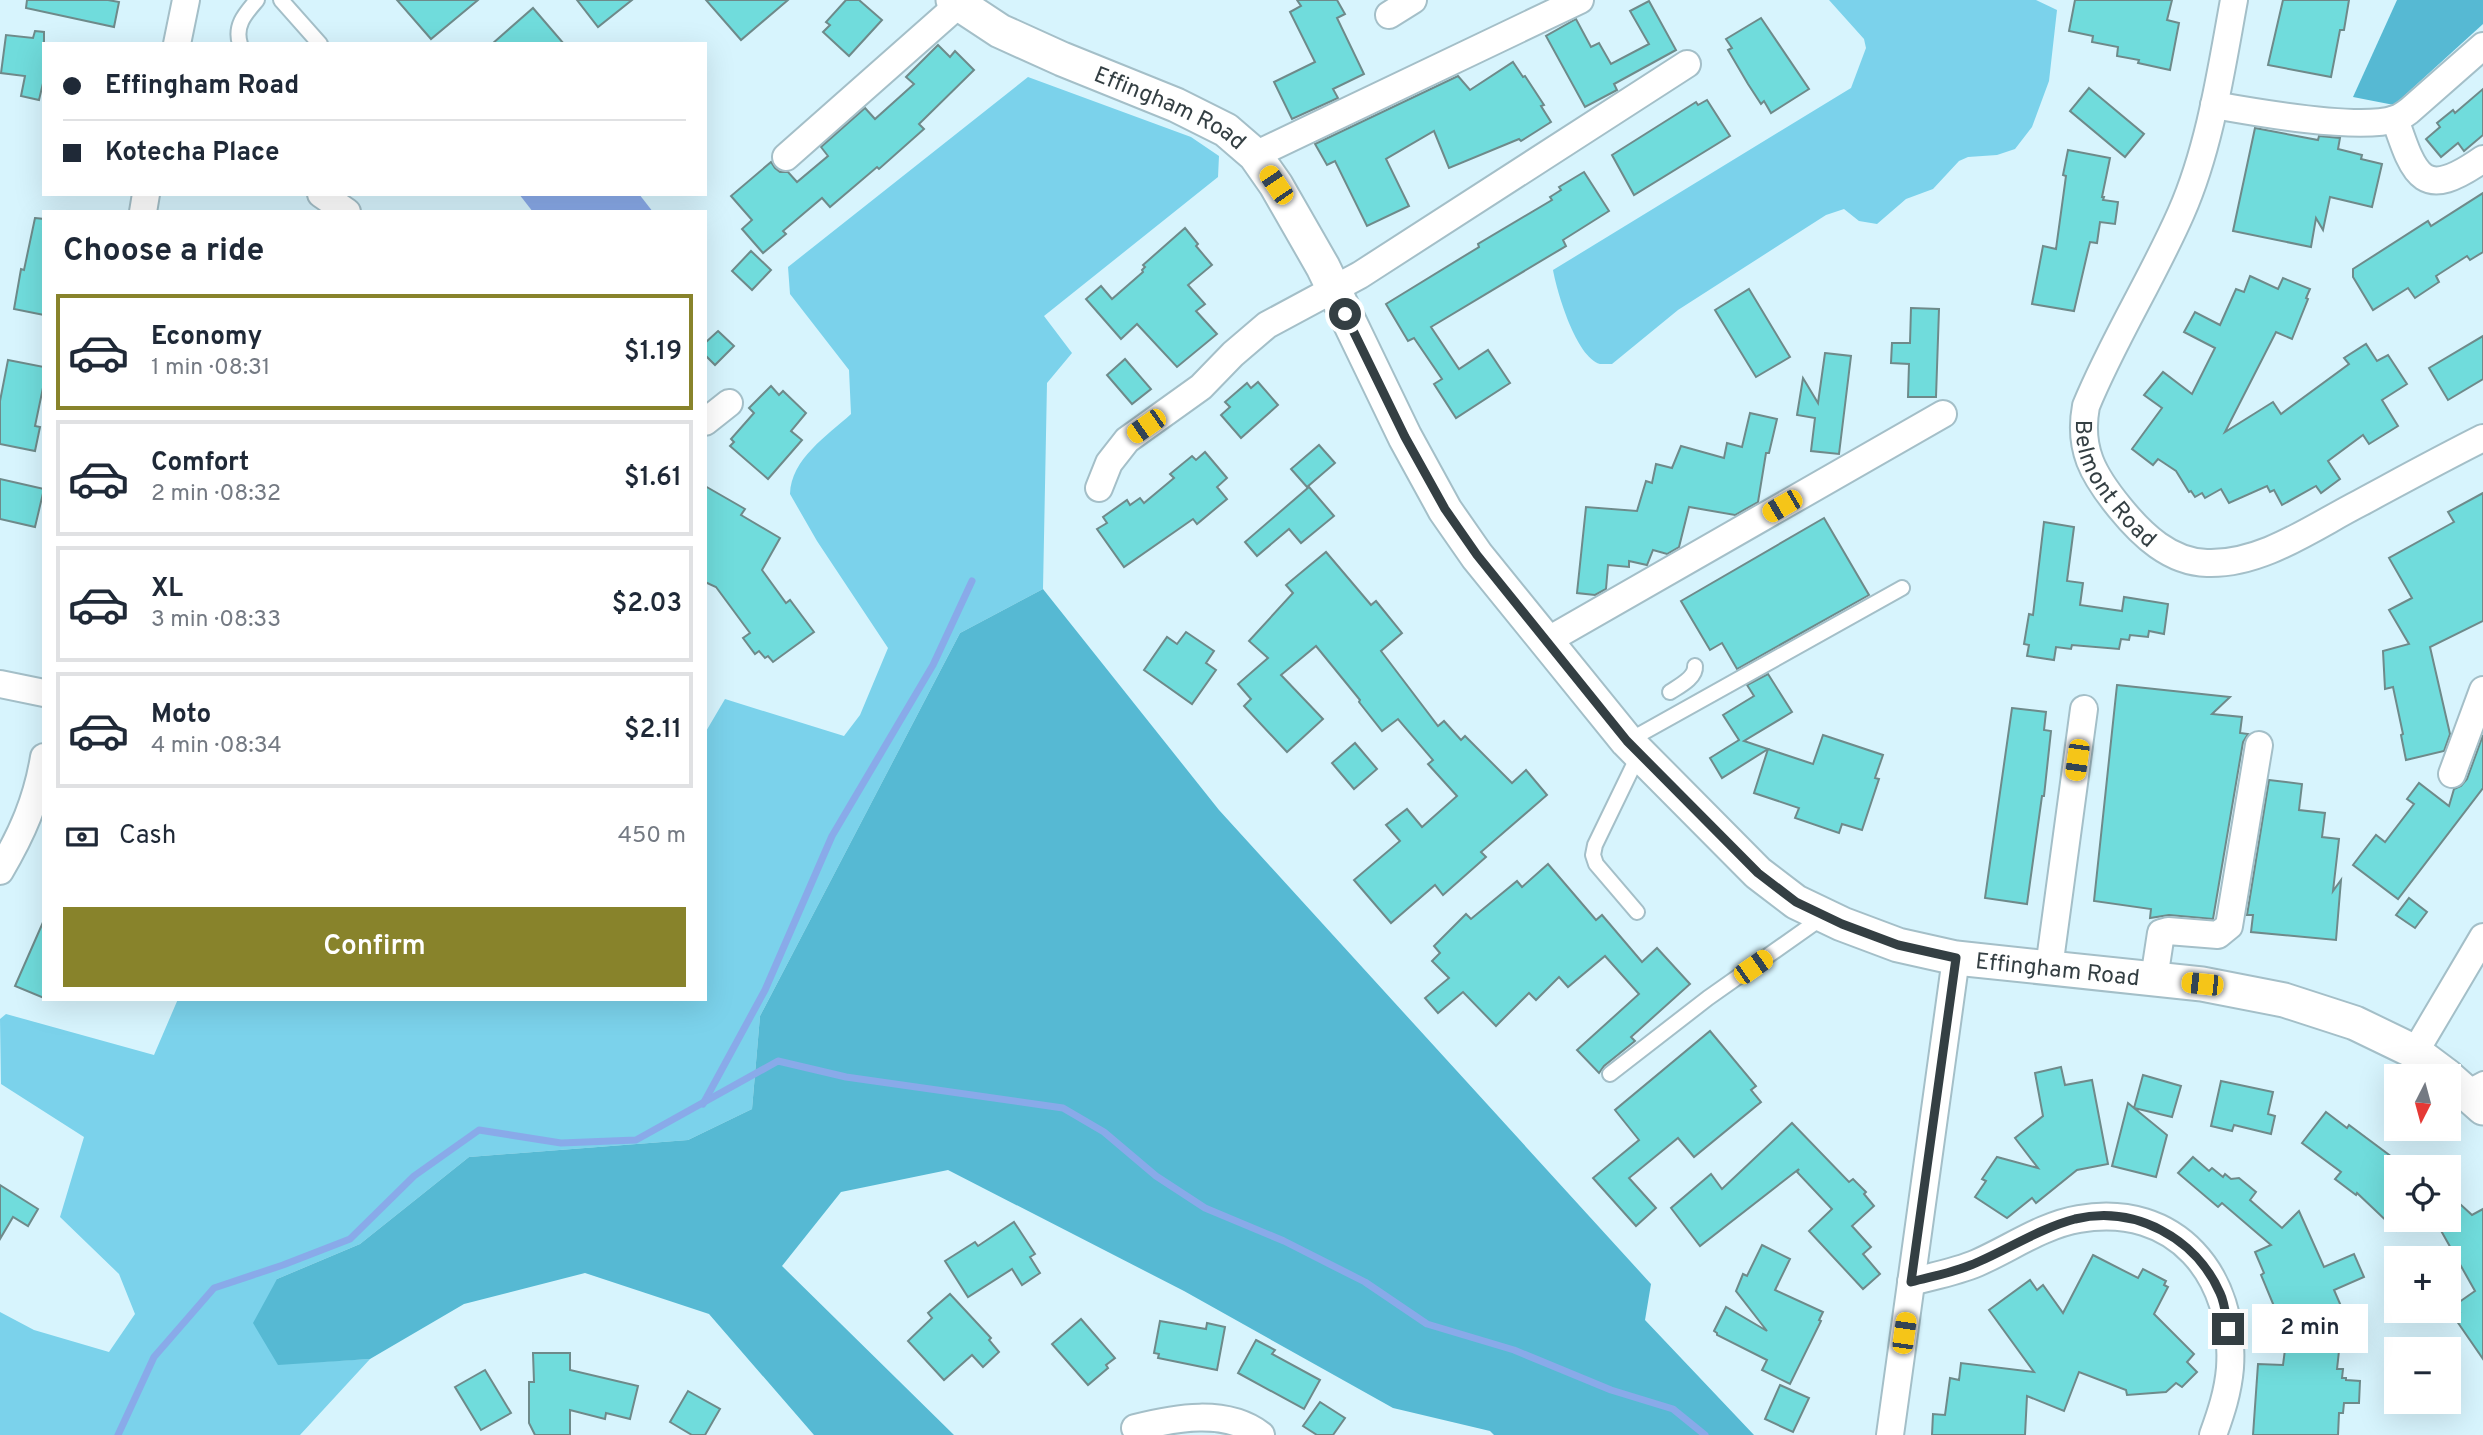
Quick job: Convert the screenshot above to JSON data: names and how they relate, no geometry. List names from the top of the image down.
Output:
{
  "streets": {
    "street": ["Effingham Road", "Belmont Road"]
  },
  "north": "bottom",
  "page": {
    "banner": ["Effingham Road", "Kotecha Place"],
    "heading": "Choose a ride",
    "list": [
      {
        "name": "Economy",
        "note": "1 min · 08:31",
        "value": "$1.19"
      },
      {
        "name": "Comfort",
        "note": "2 min · 08:32",
        "value": "$1.61"
      },
      {
        "name": "XL",
        "note": "3 min · 08:33",
        "value": "$2.03"
      },
      {
        "name": "Moto",
        "note": "4 min · 08:34",
        "value": "$2.11"
      }
    ],
    "pay": ["Cash", "450 m"],
    "buttons": "Confirm",
    "map_buttons": ["+", "−"],
    "bubble": "2 min"
  }
}
